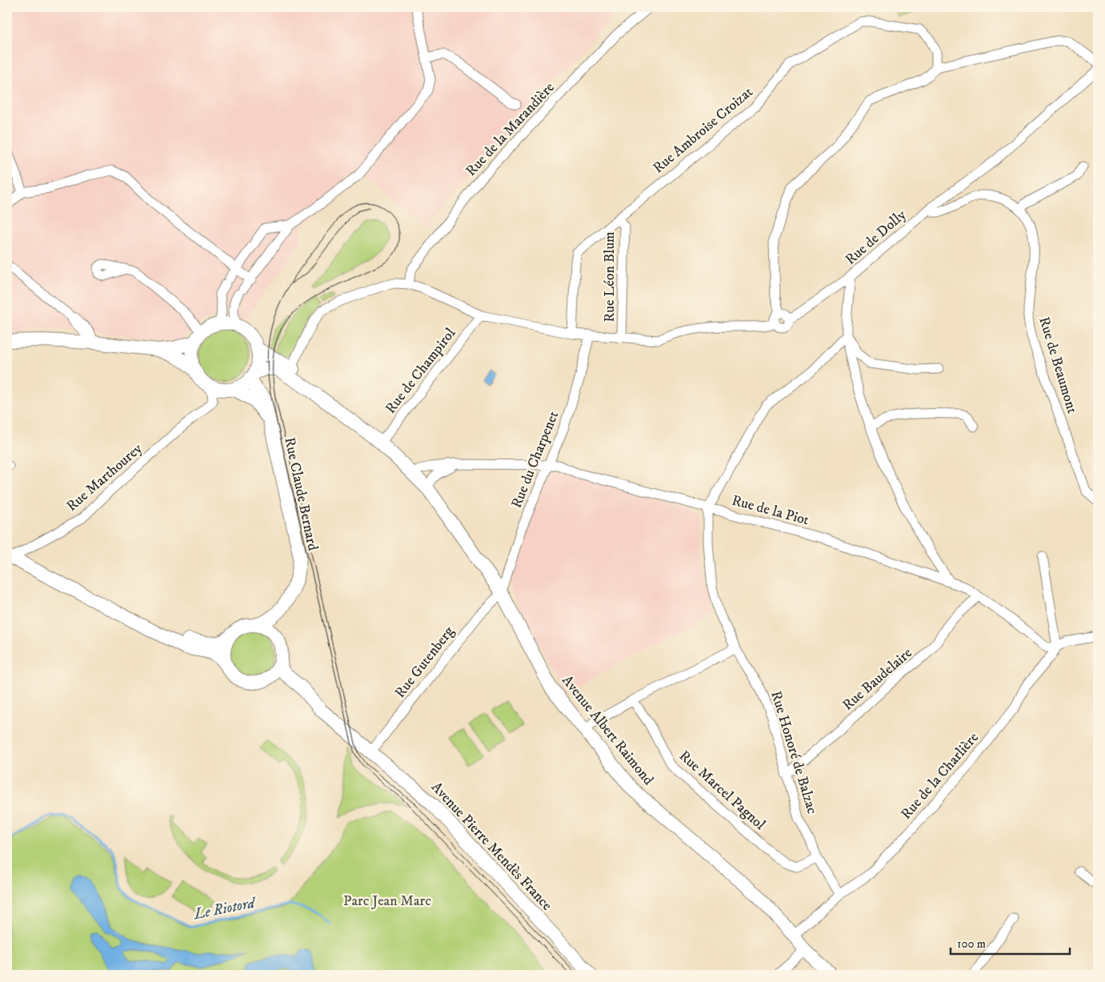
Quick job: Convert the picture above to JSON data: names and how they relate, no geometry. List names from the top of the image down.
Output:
{
  "streets": {
    "street": [
      "Rue de la Marandière",
      "Rue Ambroise Croizat",
      "Rue de Dolly",
      "Rue Léon Blum",
      "Rue de Beaumont",
      "Rue de Champirol",
      "Rue du Charpenet",
      "Rue Marthourey",
      "Rue Claude Bernard",
      "Rue de la Piot",
      "Rue Gutenberg",
      "Rue Baudelaire",
      "Avenue Albert Raimond",
      "Rue Honoré de Balzac",
      "Rue de la Charlière",
      "Rue Marcel Pagnol",
      "Avenue Pierre Mendès France"
    ]
  },
  "crossings": [
    ["Rue Ambroise Croizat", "Rue Léon Blum"],
    ["Rue de Dolly", "Rue de Beaumont"],
    ["Rue de Dolly", "Rue de la Piot"],
    ["Rue de Dolly", "Rue Honoré de Balzac"],
    ["Rue de Champirol", "Avenue Albert Raimond"],
    ["Rue du Charpenet", "Rue de la Piot"],
    ["Rue du Charpenet", "Rue Gutenberg"],
    ["Rue du Charpenet", "Avenue Albert Raimond"],
    ["Rue Marthourey", "Rue Claude Bernard"],
    ["Rue Marthourey", "Avenue Albert Raimond"],
    ["Rue Claude Bernard", "Avenue Albert Raimond"],
    ["Rue Claude Bernard", "Avenue Pierre Mendès France"],
    ["Rue de la Piot", "Rue Baudelaire"],
    ["Rue de la Piot", "Avenue Albert Raimond"],
    ["Rue de la Piot", "Rue Honoré de Balzac"],
    ["Rue de la Piot", "Rue de la Charlière"],
    ["Rue Gutenberg", "Avenue Albert Raimond"],
    ["Rue Gutenberg", "Avenue Pierre Mendès France"],
    ["Rue Baudelaire", "Rue Honoré de Balzac"],
    ["Avenue Albert Raimond", "Rue de la Charlière"],
    ["Rue Honoré de Balzac", "Rue de la Charlière"],
    ["Rue Honoré de Balzac", "Rue Marcel Pagnol"]
  ],
  "water": ["Le Riotord"],
  "parks": ["Parc Jean Marc"],
  "scale_bar": "100 m"
}
